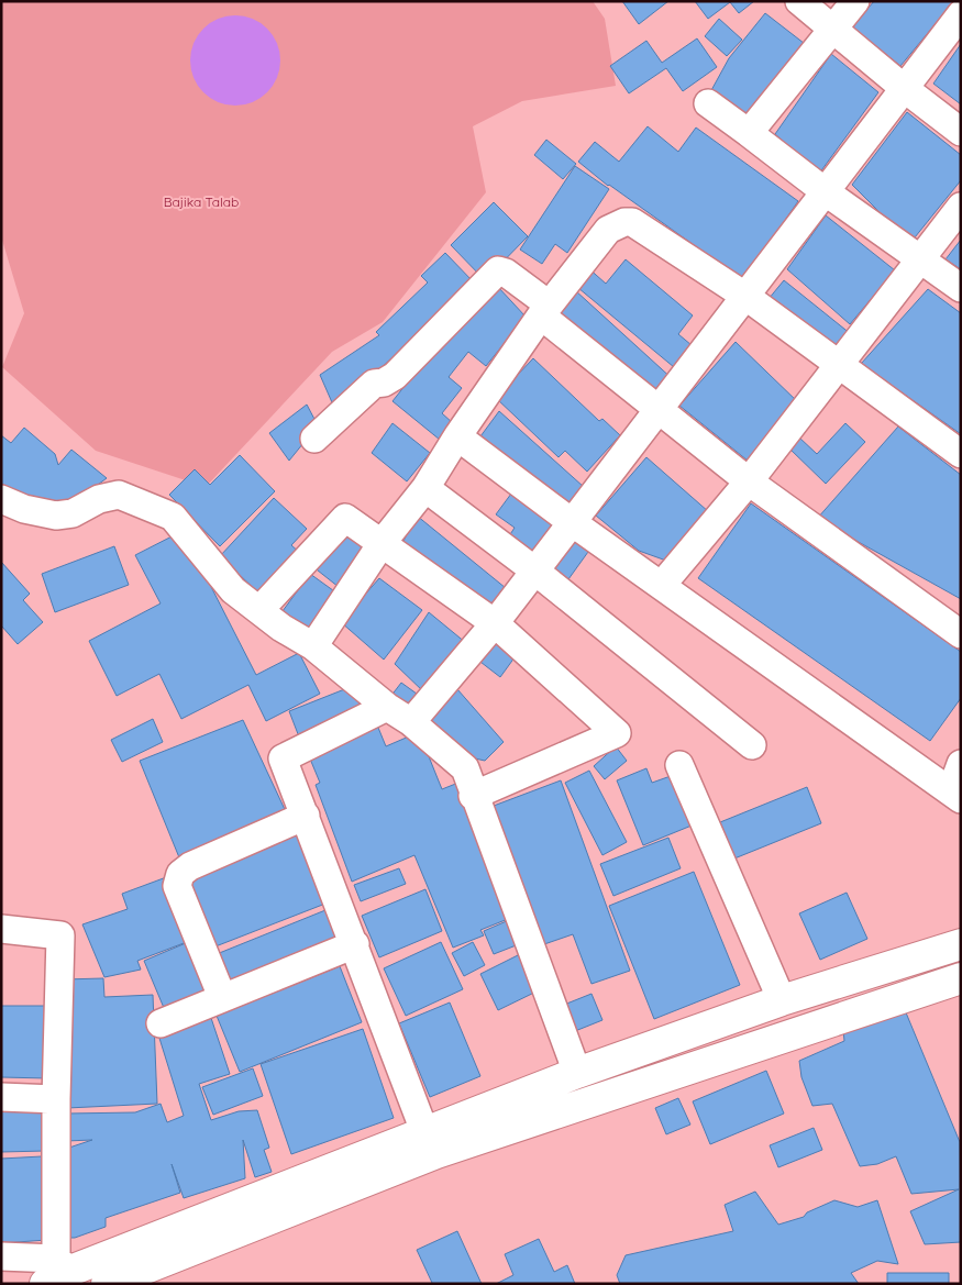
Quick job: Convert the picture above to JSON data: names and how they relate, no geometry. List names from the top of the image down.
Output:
{
  "parks": ["Bajika Talab"]
}
